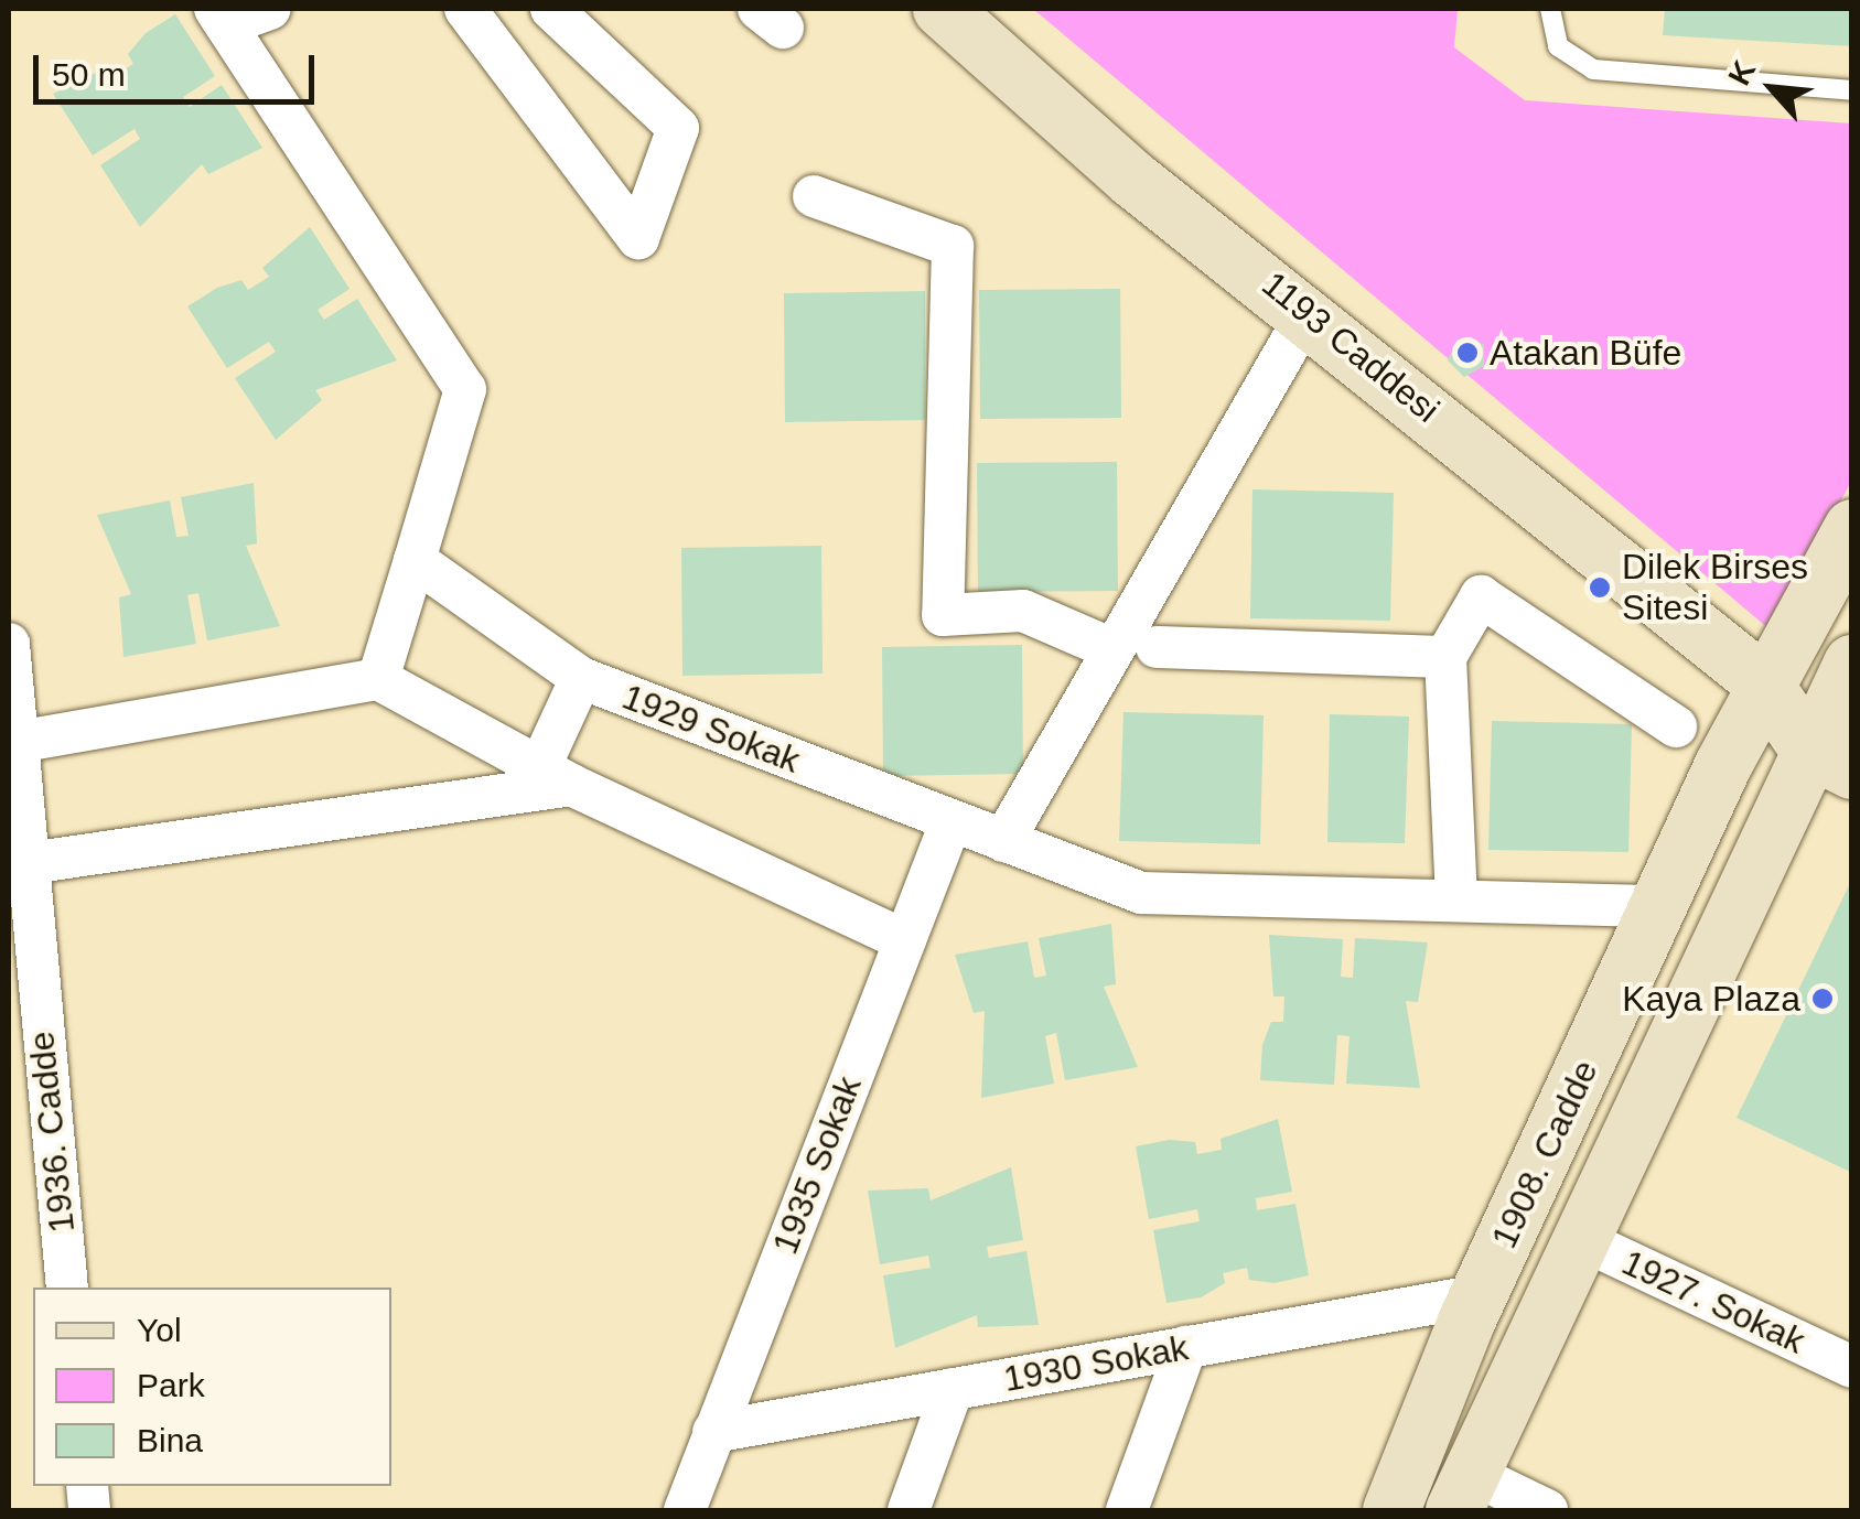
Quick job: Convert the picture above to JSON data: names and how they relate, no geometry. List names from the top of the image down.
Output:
{
  "streets": {
    "main road": ["1193 Caddesi", "1908. Cadde"],
    "street": [
      "1929 Sokak",
      "1936. Cadde",
      "1935 Sokak",
      "1927. Sokak",
      "1930 Sokak"
    ]
  },
  "crossings": [
    ["1193 Caddesi", "1908. Cadde"],
    ["1929 Sokak", "1908. Cadde"],
    ["1929 Sokak", "1935 Sokak"],
    ["1908. Cadde", "1927. Sokak"],
    ["1908. Cadde", "1930 Sokak"],
    ["1935 Sokak", "1930 Sokak"]
  ],
  "places": ["Atakan Büfe", "Dilek Birses Sitesi", "Kaya Plaza"],
  "legend": ["Yol", "Park", "Bina"],
  "scale_bar": "50 m",
  "north": "top left"
}
